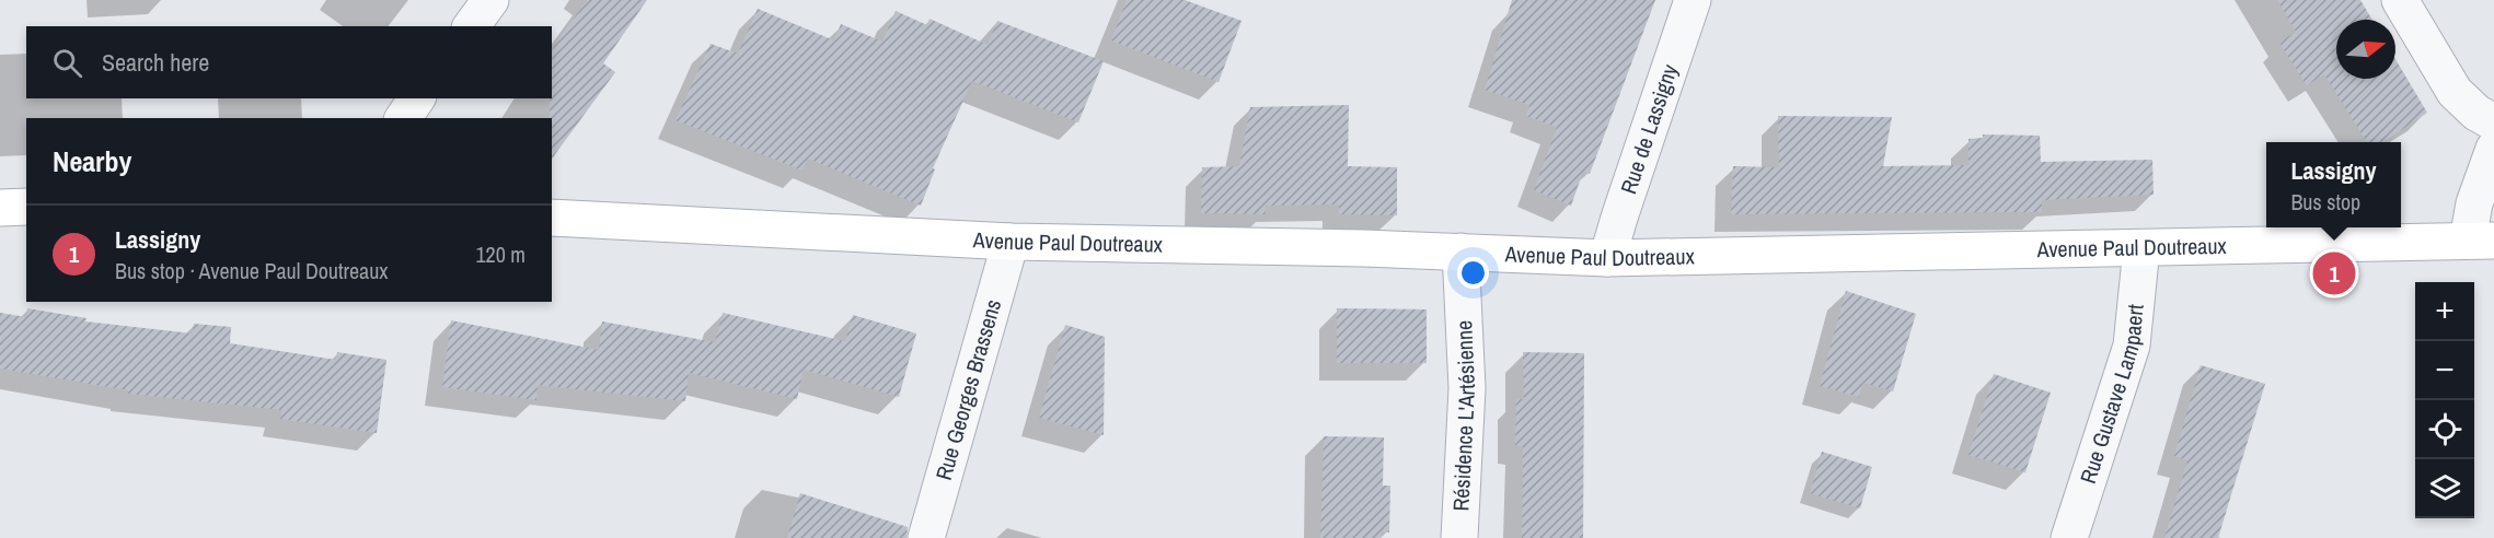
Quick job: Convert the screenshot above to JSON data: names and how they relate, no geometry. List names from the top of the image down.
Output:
{
  "streets": {
    "street": [
      "Rue de Lassigny",
      "Avenue Paul Doutreaux",
      "Rue Georges Brassens",
      "Rue Gustave Lampaert",
      "Résidence L'Artésienne"
    ]
  },
  "crossings": [
    ["Rue de Lassigny", "Avenue Paul Doutreaux"],
    ["Avenue Paul Doutreaux", "Rue Georges Brassens"],
    ["Avenue Paul Doutreaux", "Rue Gustave Lampaert"],
    ["Avenue Paul Doutreaux", "Résidence L'Artésienne"]
  ],
  "north": "right",
  "page": {
    "search": "Search here",
    "heading": "Nearby",
    "popup": ["Lassigny", "Bus stop"],
    "list": [
      {
        "mark": "1",
        "name": "Lassigny",
        "note": "Bus stop · Avenue Paul Doutreaux",
        "value": "120 m"
      }
    ],
    "pins": "1",
    "map_buttons": ["+", "−"]
  }
}
